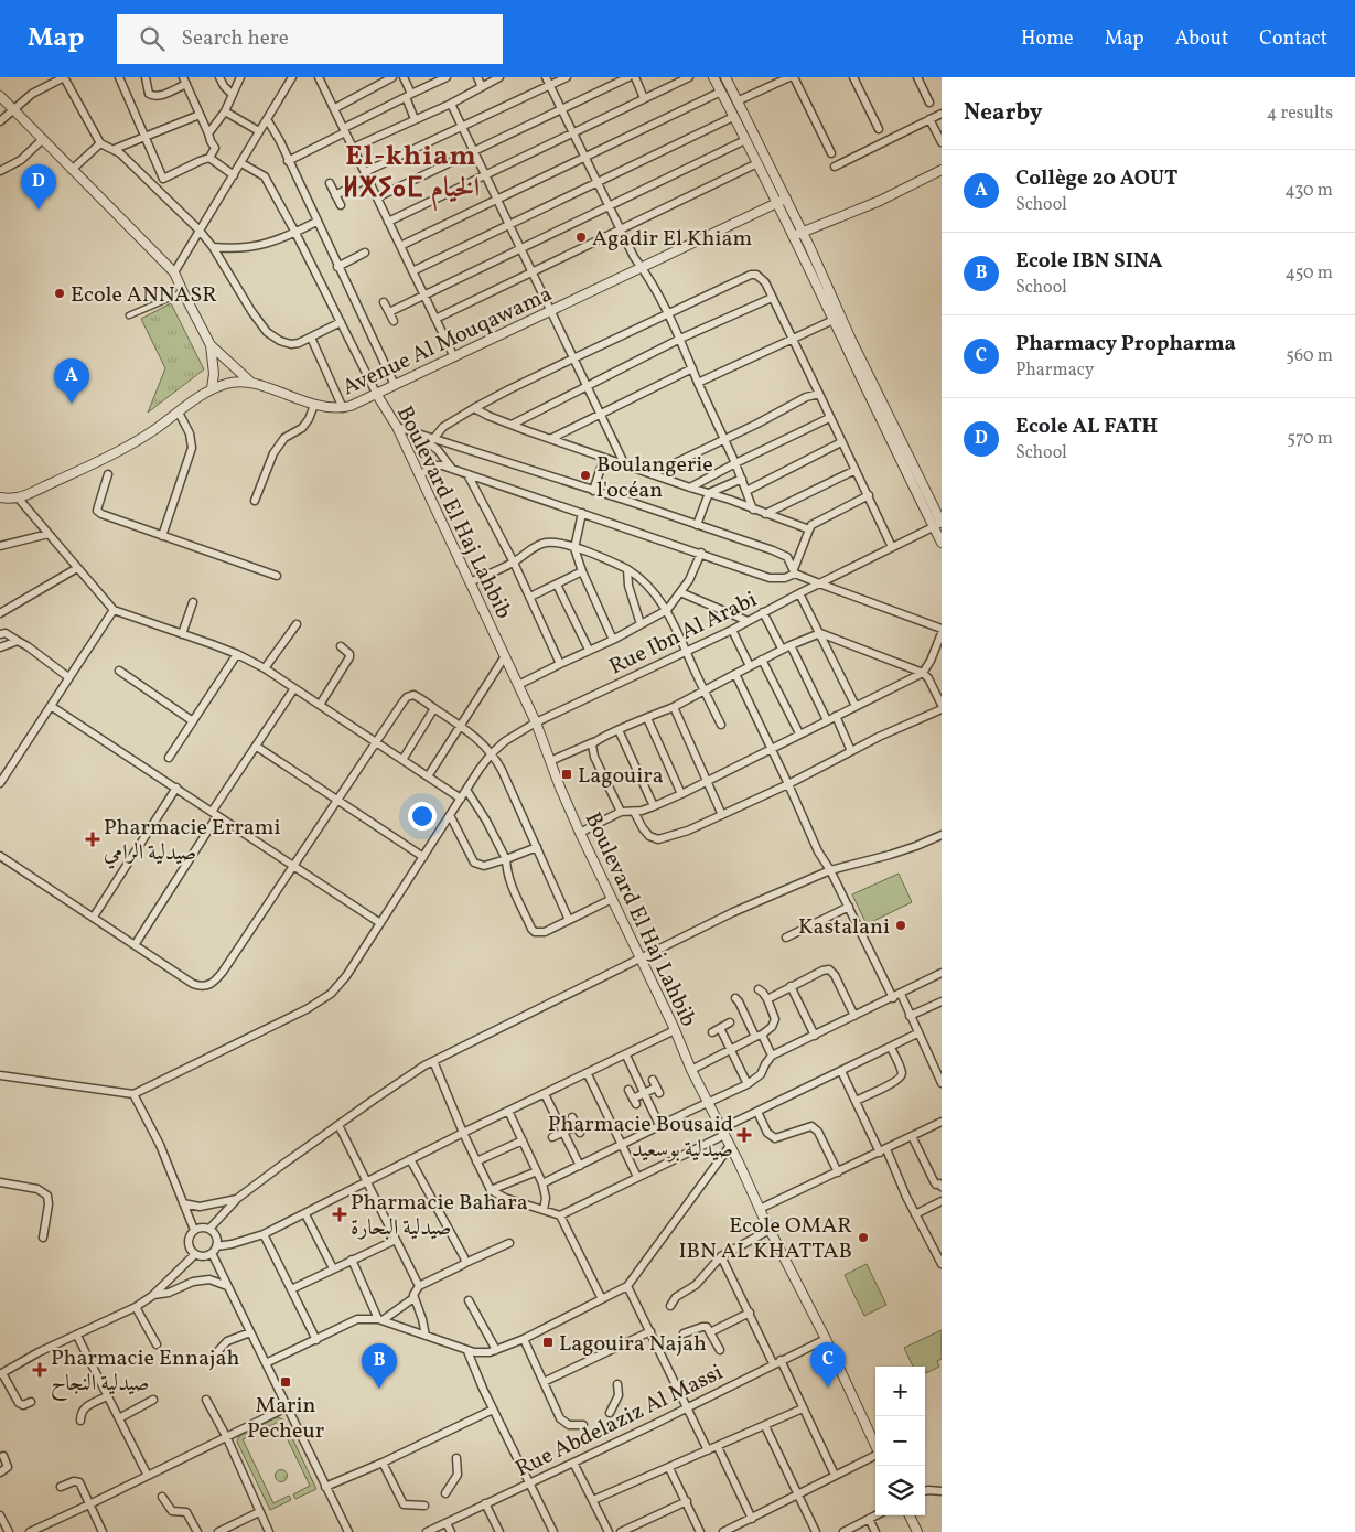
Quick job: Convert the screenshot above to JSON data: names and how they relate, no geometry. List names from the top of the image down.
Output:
{
  "streets": {
    "street": [
      "Avenue Al Mouqawama",
      "Boulevard El Haj Lahbib",
      "Rue Ibn Al Arabi",
      "Rue Abdelaziz Al Massi"
    ]
  },
  "crossings": [
    ["Avenue Al Mouqawama", "Boulevard El Haj Lahbib"],
    ["Boulevard El Haj Lahbib", "Rue Ibn Al Arabi"],
    ["Boulevard El Haj Lahbib", "Rue Abdelaziz Al Massi"]
  ],
  "districts": ["El-khiam ⵍⵅⵢⴰⵎ الخيام"],
  "places": {
    "other": [
      "Agadir El Khiam",
      "Ecole ANNASR",
      "Boulangerie l'océan",
      "Kastalani",
      "Ecole OMAR IBN AL KHATTAB"
    ],
    "transit": ["Lagouira", "Lagouira Najah", "Marin Pecheur"],
    "health": [
      "Pharmacie Errami صيدلية الرامي",
      "Pharmacie Bousaid صيدلية بوسعيد",
      "Pharmacie Bahara صيدلية البحارة",
      "Pharmacie Ennajah صيدلية النجاح"
    ]
  },
  "page": {
    "header": "Map",
    "search": "Search here",
    "nav": [
      "Home",
      "Map",
      "About",
      "Contact"
    ],
    "heading": ["Nearby", "4 results"],
    "list": [
      {
        "mark": "A",
        "name": "Collège 20 AOUT",
        "note": "School",
        "value": "430 m"
      },
      {
        "mark": "B",
        "name": "Ecole IBN SINA",
        "note": "School",
        "value": "450 m"
      },
      {
        "mark": "C",
        "name": "Pharmacy Propharma",
        "note": "Pharmacy",
        "value": "560 m"
      },
      {
        "mark": "D",
        "name": "Ecole AL FATH",
        "note": "School",
        "value": "570 m"
      }
    ],
    "pins": [
      "D",
      "A",
      "C",
      "B"
    ],
    "map_buttons": ["+", "−"]
  }
}
